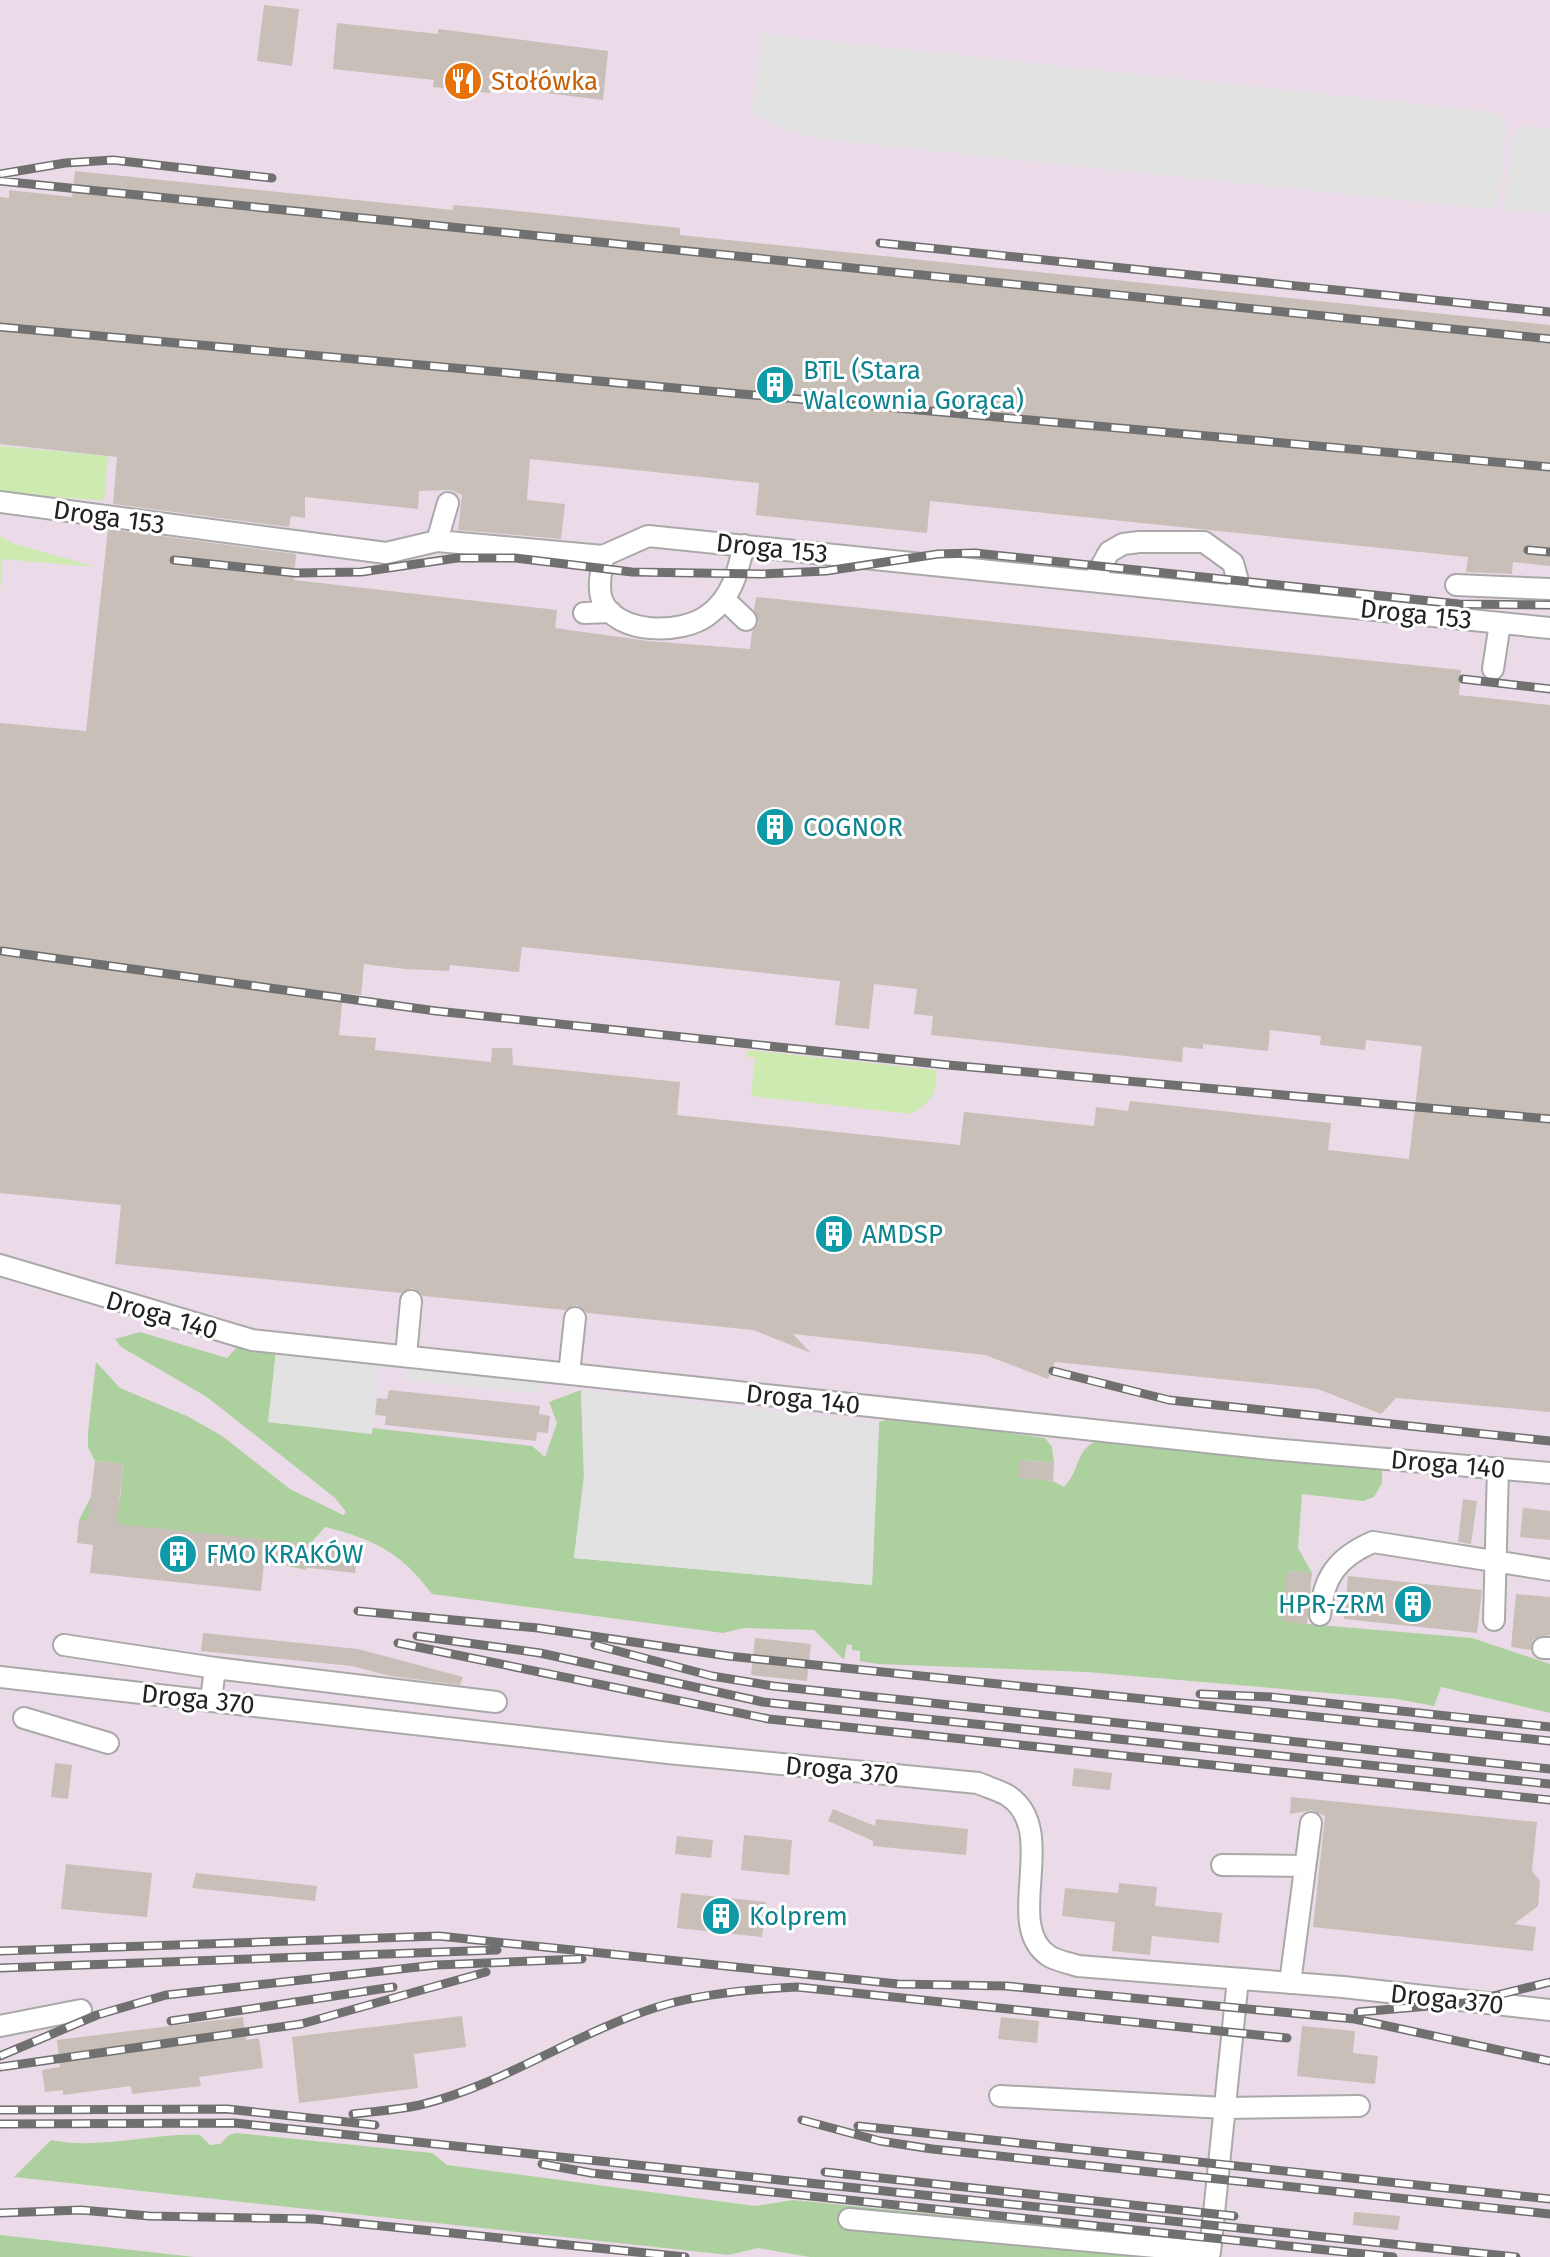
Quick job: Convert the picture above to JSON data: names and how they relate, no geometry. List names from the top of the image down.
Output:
{
  "streets": {
    "lane": ["Droga 153", "Droga 140", "Droga 370"]
  },
  "places": {
    "restaurant": ["Stołówka"],
    "building": [
      "BTL (Stara Walcownia Gorąca)",
      "COGNOR",
      "AMDSP",
      "FMO KRAKÓW",
      "HPR-ZRM",
      "Kolprem"
    ]
  }
}
